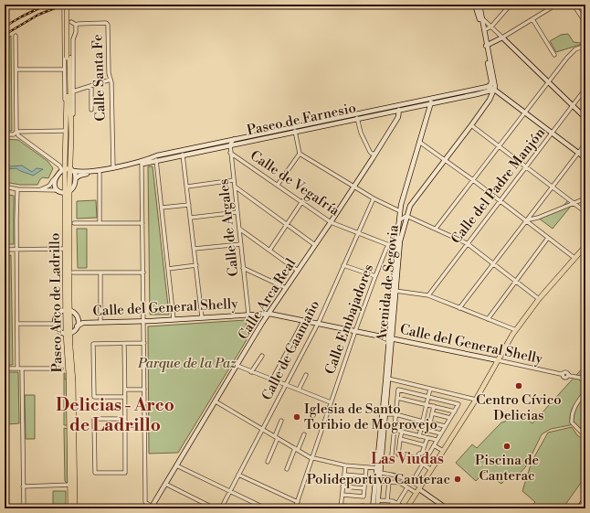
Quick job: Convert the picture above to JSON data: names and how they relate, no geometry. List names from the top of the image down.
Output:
{
  "streets": {
    "main road": [
      "Paseo de Farnesio",
      "Avenida de Segovia",
      "Calle Arca Real",
      "Paseo Arco de Ladrillo",
      "Calle del General Shelly"
    ],
    "street": [
      "Calle Santa Fe",
      "Calle de Vegafría",
      "Calle del Padre Manjón",
      "Calle de Argales",
      "Calle Embajadores",
      "Calle de Caamaño"
    ]
  },
  "crossings": [
    ["Calle Santa Fe", "Paseo de Farnesio"],
    ["Calle Santa Fe", "Paseo Arco de Ladrillo"],
    ["Paseo de Farnesio", "Calle de Argales"],
    ["Paseo de Farnesio", "Avenida de Segovia"],
    ["Paseo de Farnesio", "Calle Arca Real"],
    ["Paseo de Farnesio", "Paseo Arco de Ladrillo"],
    ["Calle de Vegafría", "Calle de Argales"],
    ["Calle de Vegafría", "Calle Arca Real"],
    ["Calle de Vegafría", "Calle Embajadores"],
    ["Calle de Vegafría", "Calle de Caamaño"],
    ["Calle de Argales", "Calle del General Shelly"],
    ["Avenida de Segovia", "Calle del General Shelly"],
    ["Avenida de Segovia", "Calle Embajadores"],
    ["Calle Arca Real", "Calle del General Shelly"],
    ["Paseo Arco de Ladrillo", "Calle del General Shelly"],
    ["Calle del General Shelly", "Calle Embajadores"],
    ["Calle del General Shelly", "Calle de Caamaño"]
  ],
  "districts": ["Delicias - Arco de Ladrillo", "Las Viudas"],
  "parks": ["Parque de la Paz"],
  "places": [
    "Centro Cívico Delicias",
    "Iglesia de Santo Toribio de Mogrovejo",
    "Piscina de Canterac",
    "Polideportivo Canterac"
  ]
}
